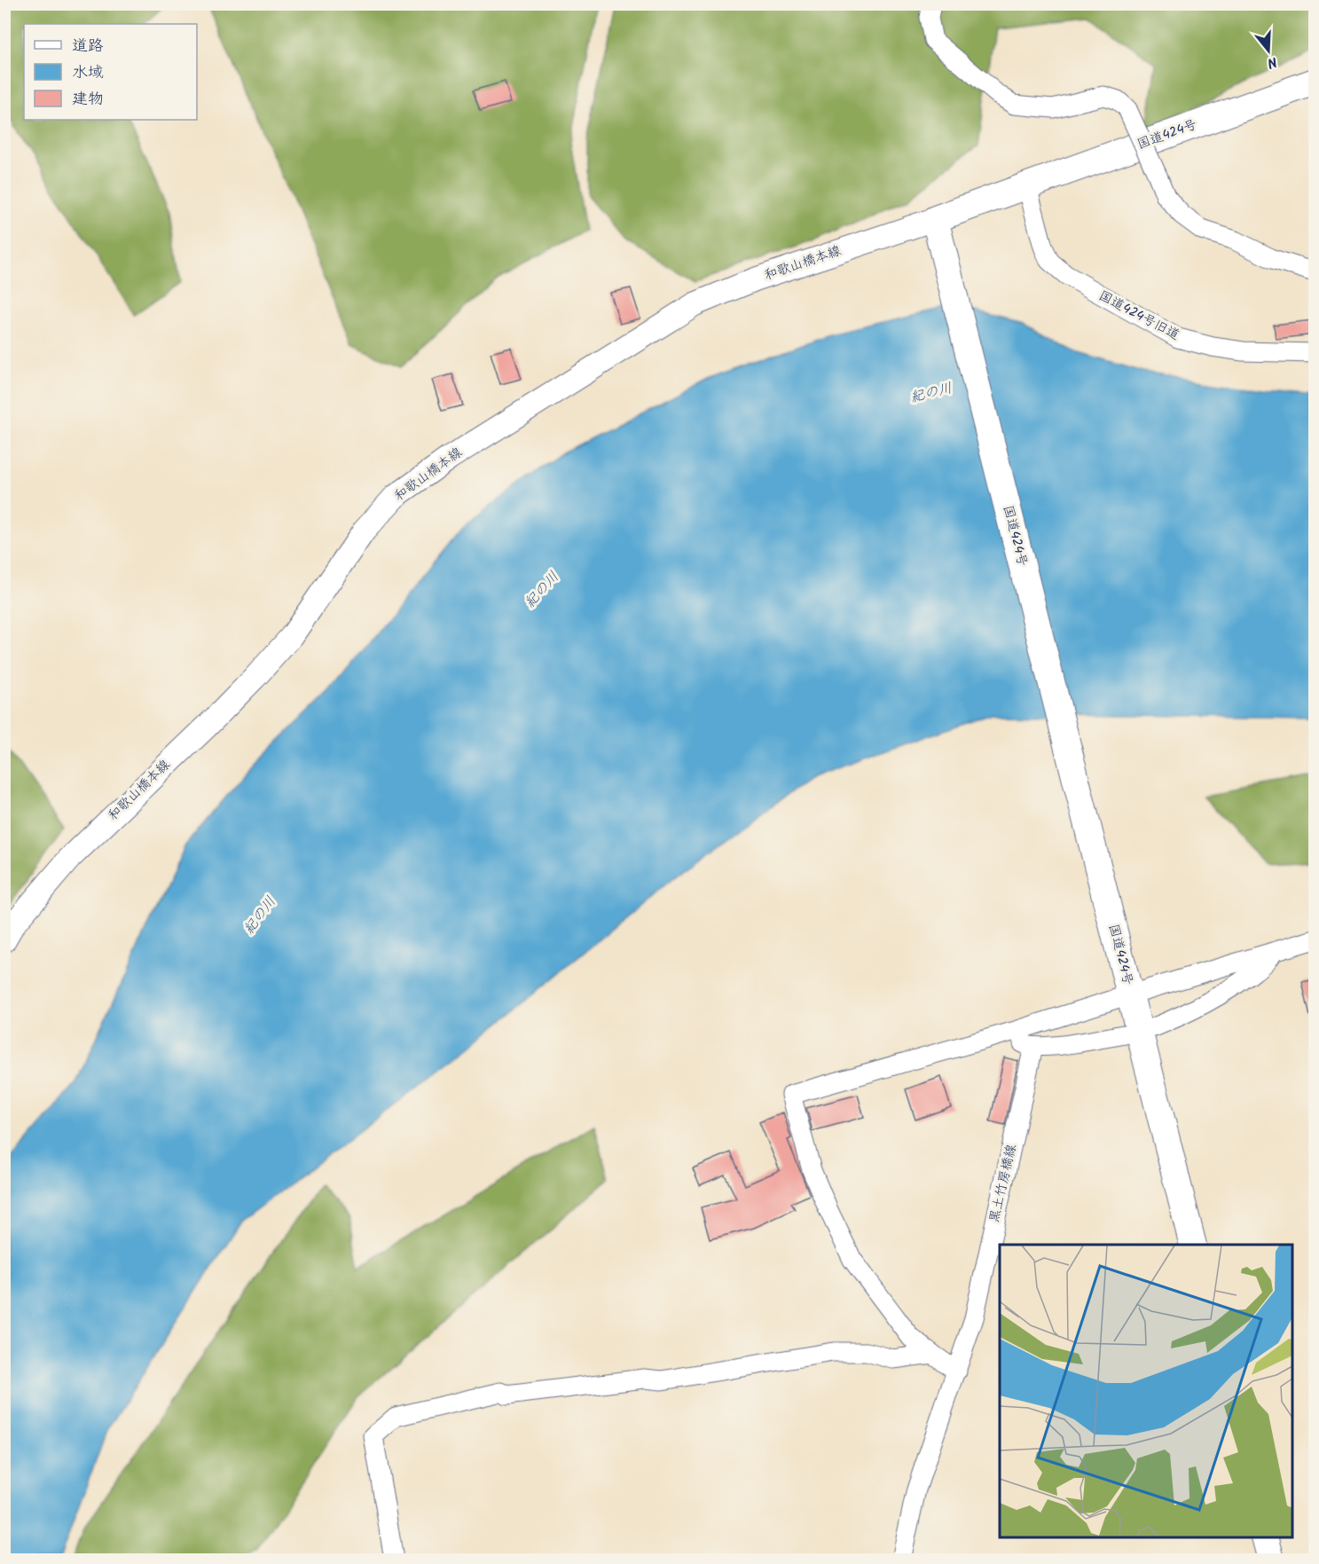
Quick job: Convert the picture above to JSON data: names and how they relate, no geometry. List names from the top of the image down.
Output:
{
  "streets": {
    "highway": ["国道424号"],
    "main road": ["和歌山橋本線"],
    "street": ["国道424号旧道", "黒土竹房橋線"]
  },
  "crossings": [
    ["国道424号", "和歌山橋本線"],
    ["国道424号", "国道424号旧道"]
  ],
  "water": ["紀の川"],
  "legend": ["道路", "水域", "建物"],
  "north": "bottom"
}
